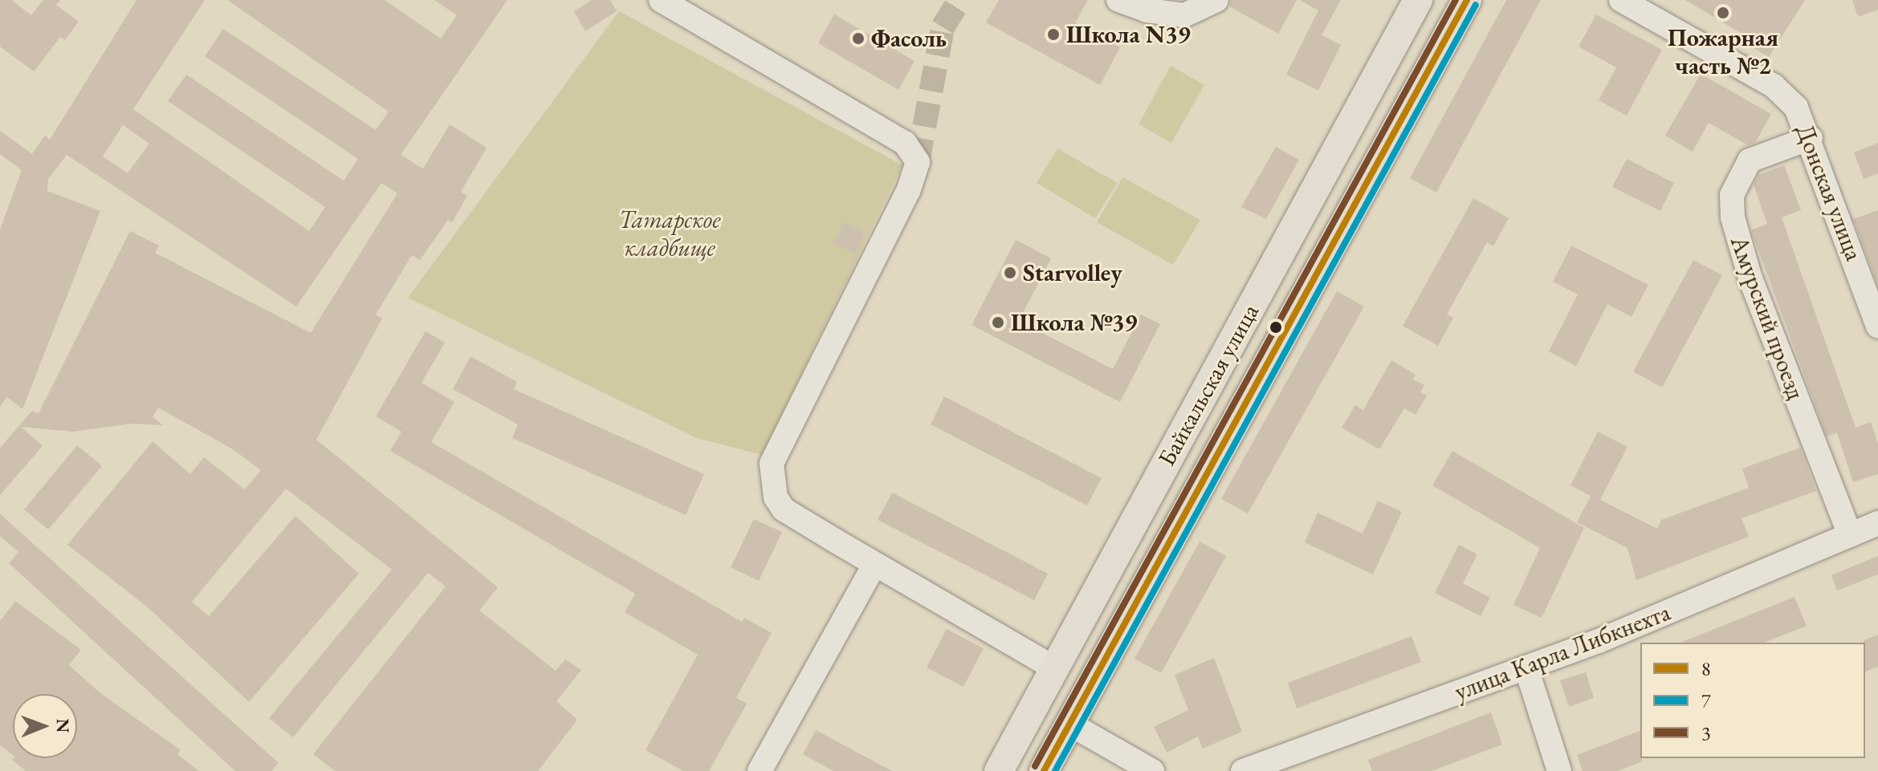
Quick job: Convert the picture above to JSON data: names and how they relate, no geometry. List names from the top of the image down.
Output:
{
  "streets": {
    "main road": ["Байкальская улица"],
    "street": ["Донская улица", "Амурский проезд", "улица Карла Либкнехта"]
  },
  "crossings": [
    ["Донская улица", "Амурский проезд"],
    ["Амурский проезд", "улица Карла Либкнехта"]
  ],
  "parks": ["Татарское кладбище"],
  "places": [
    "Пожарная часть №2",
    "Школа N39",
    "Фасоль",
    "Starvolley",
    "Школа №39"
  ],
  "lines": ["transit line 8", "transit line 3", "transit line 7"],
  "legend": ["8", "7", "3"],
  "north": "right"
}
